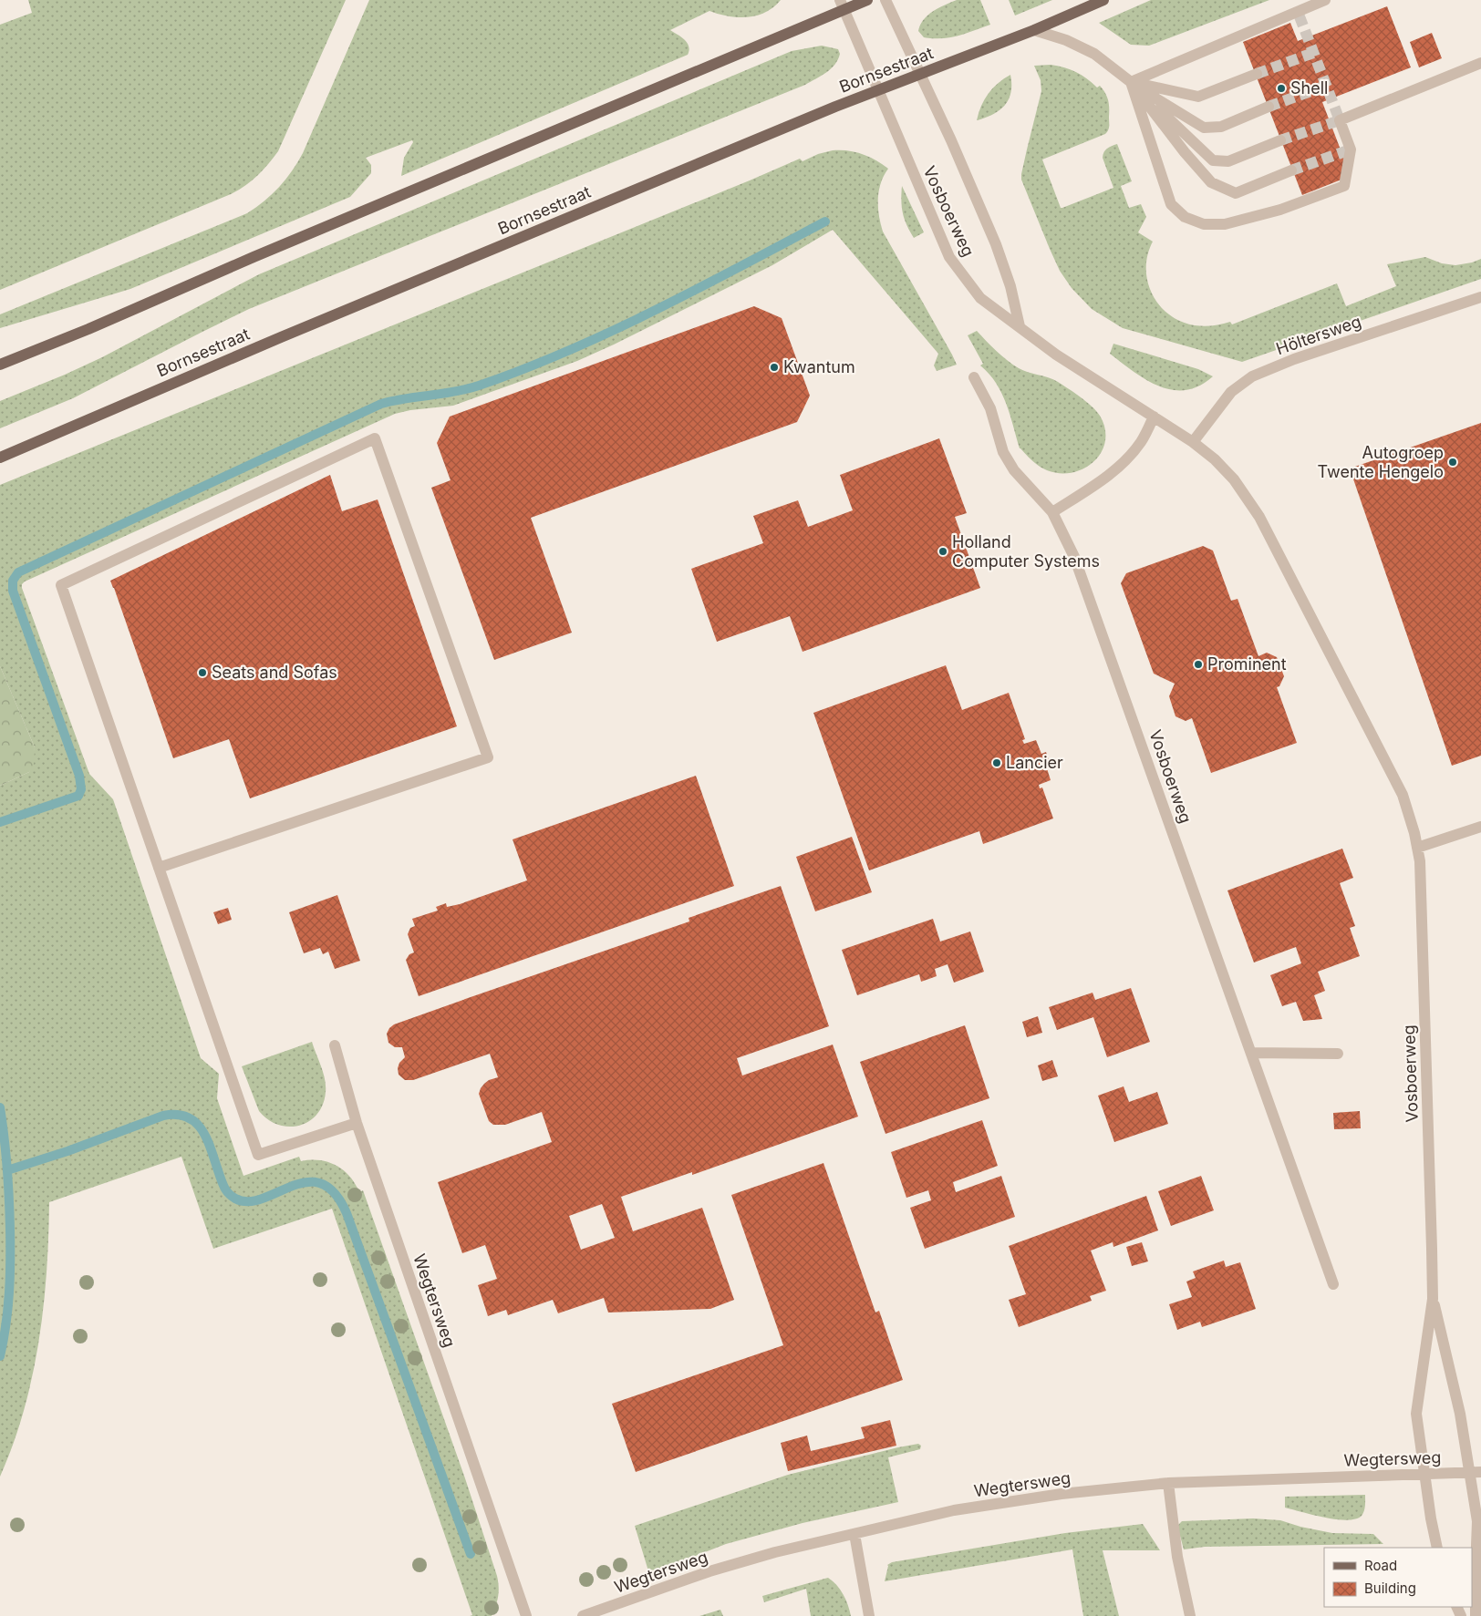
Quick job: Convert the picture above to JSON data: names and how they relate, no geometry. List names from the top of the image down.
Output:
{
  "streets": {
    "main road": ["Bornsestraat"],
    "street": ["Vosboerweg", "Höltersweg", "Wegtersweg"]
  },
  "crossings": [
    ["Bornsestraat", "Vosboerweg"],
    ["Vosboerweg", "Höltersweg"],
    ["Vosboerweg", "Wegtersweg"]
  ],
  "places": [
    "Shell",
    "Kwantum",
    "Autogroep Twente Hengelo",
    "Holland Computer Systems",
    "Prominent",
    "Seats and Sofas",
    "Lancier"
  ],
  "legend": ["Road", "Building"]
}
